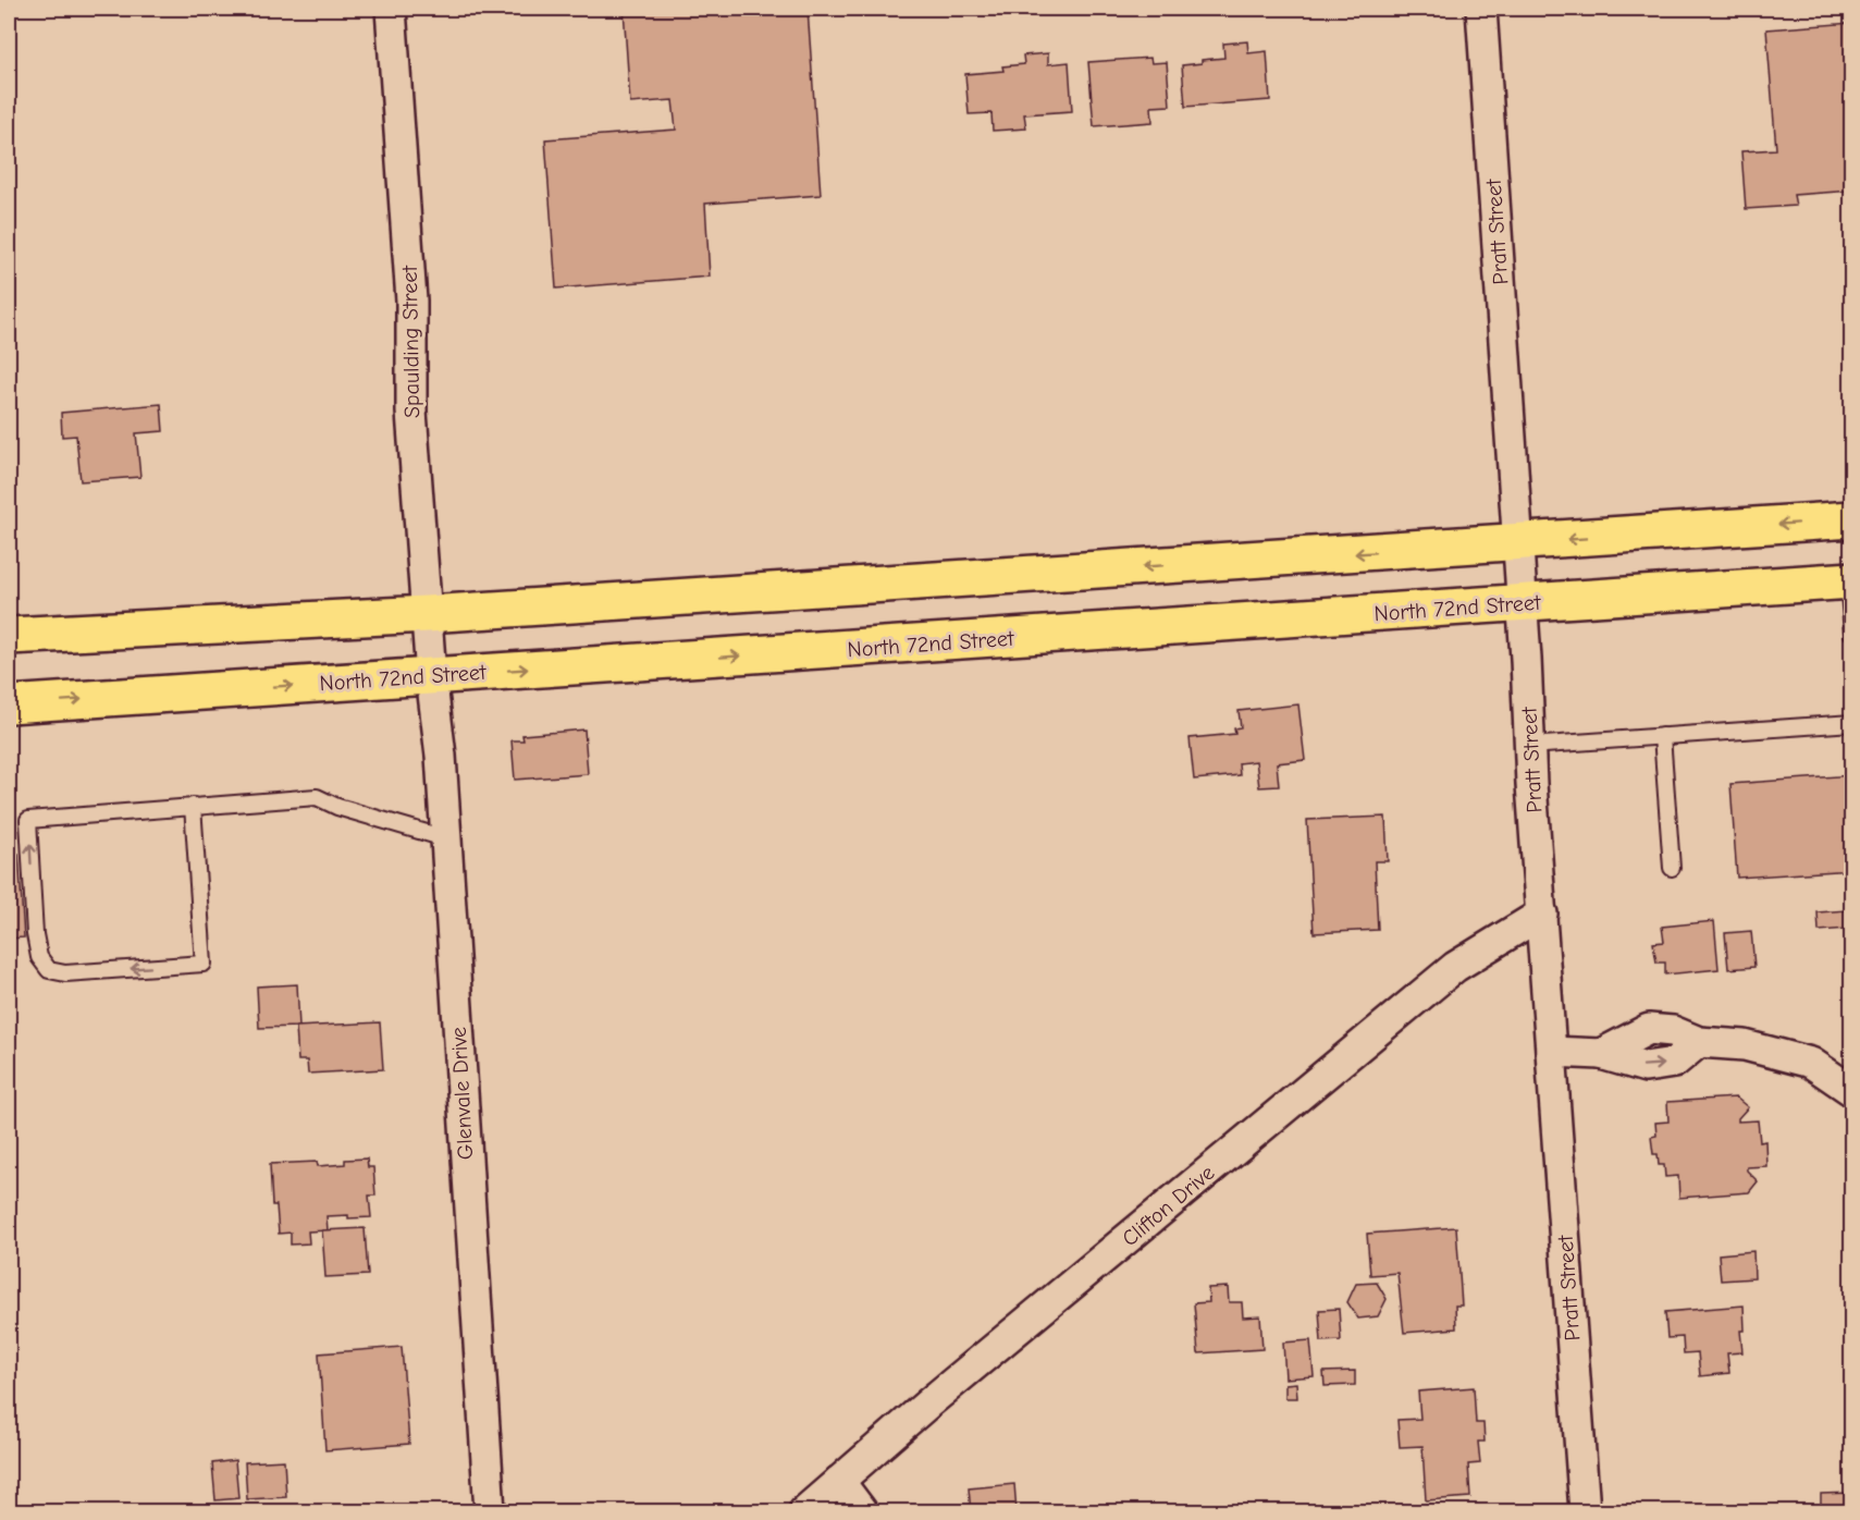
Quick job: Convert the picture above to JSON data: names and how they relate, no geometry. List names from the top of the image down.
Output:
{
  "streets": {
    "main road": ["North 72nd Street"],
    "street": [
      "Pratt Street",
      "Spaulding Street",
      "Glenvale Drive",
      "Clifton Drive"
    ]
  },
  "crossings": [
    ["Pratt Street", "North 72nd Street"],
    ["Pratt Street", "Clifton Drive"],
    ["Spaulding Street", "North 72nd Street"],
    ["Spaulding Street", "Glenvale Drive"],
    ["North 72nd Street", "Glenvale Drive"]
  ]
}
